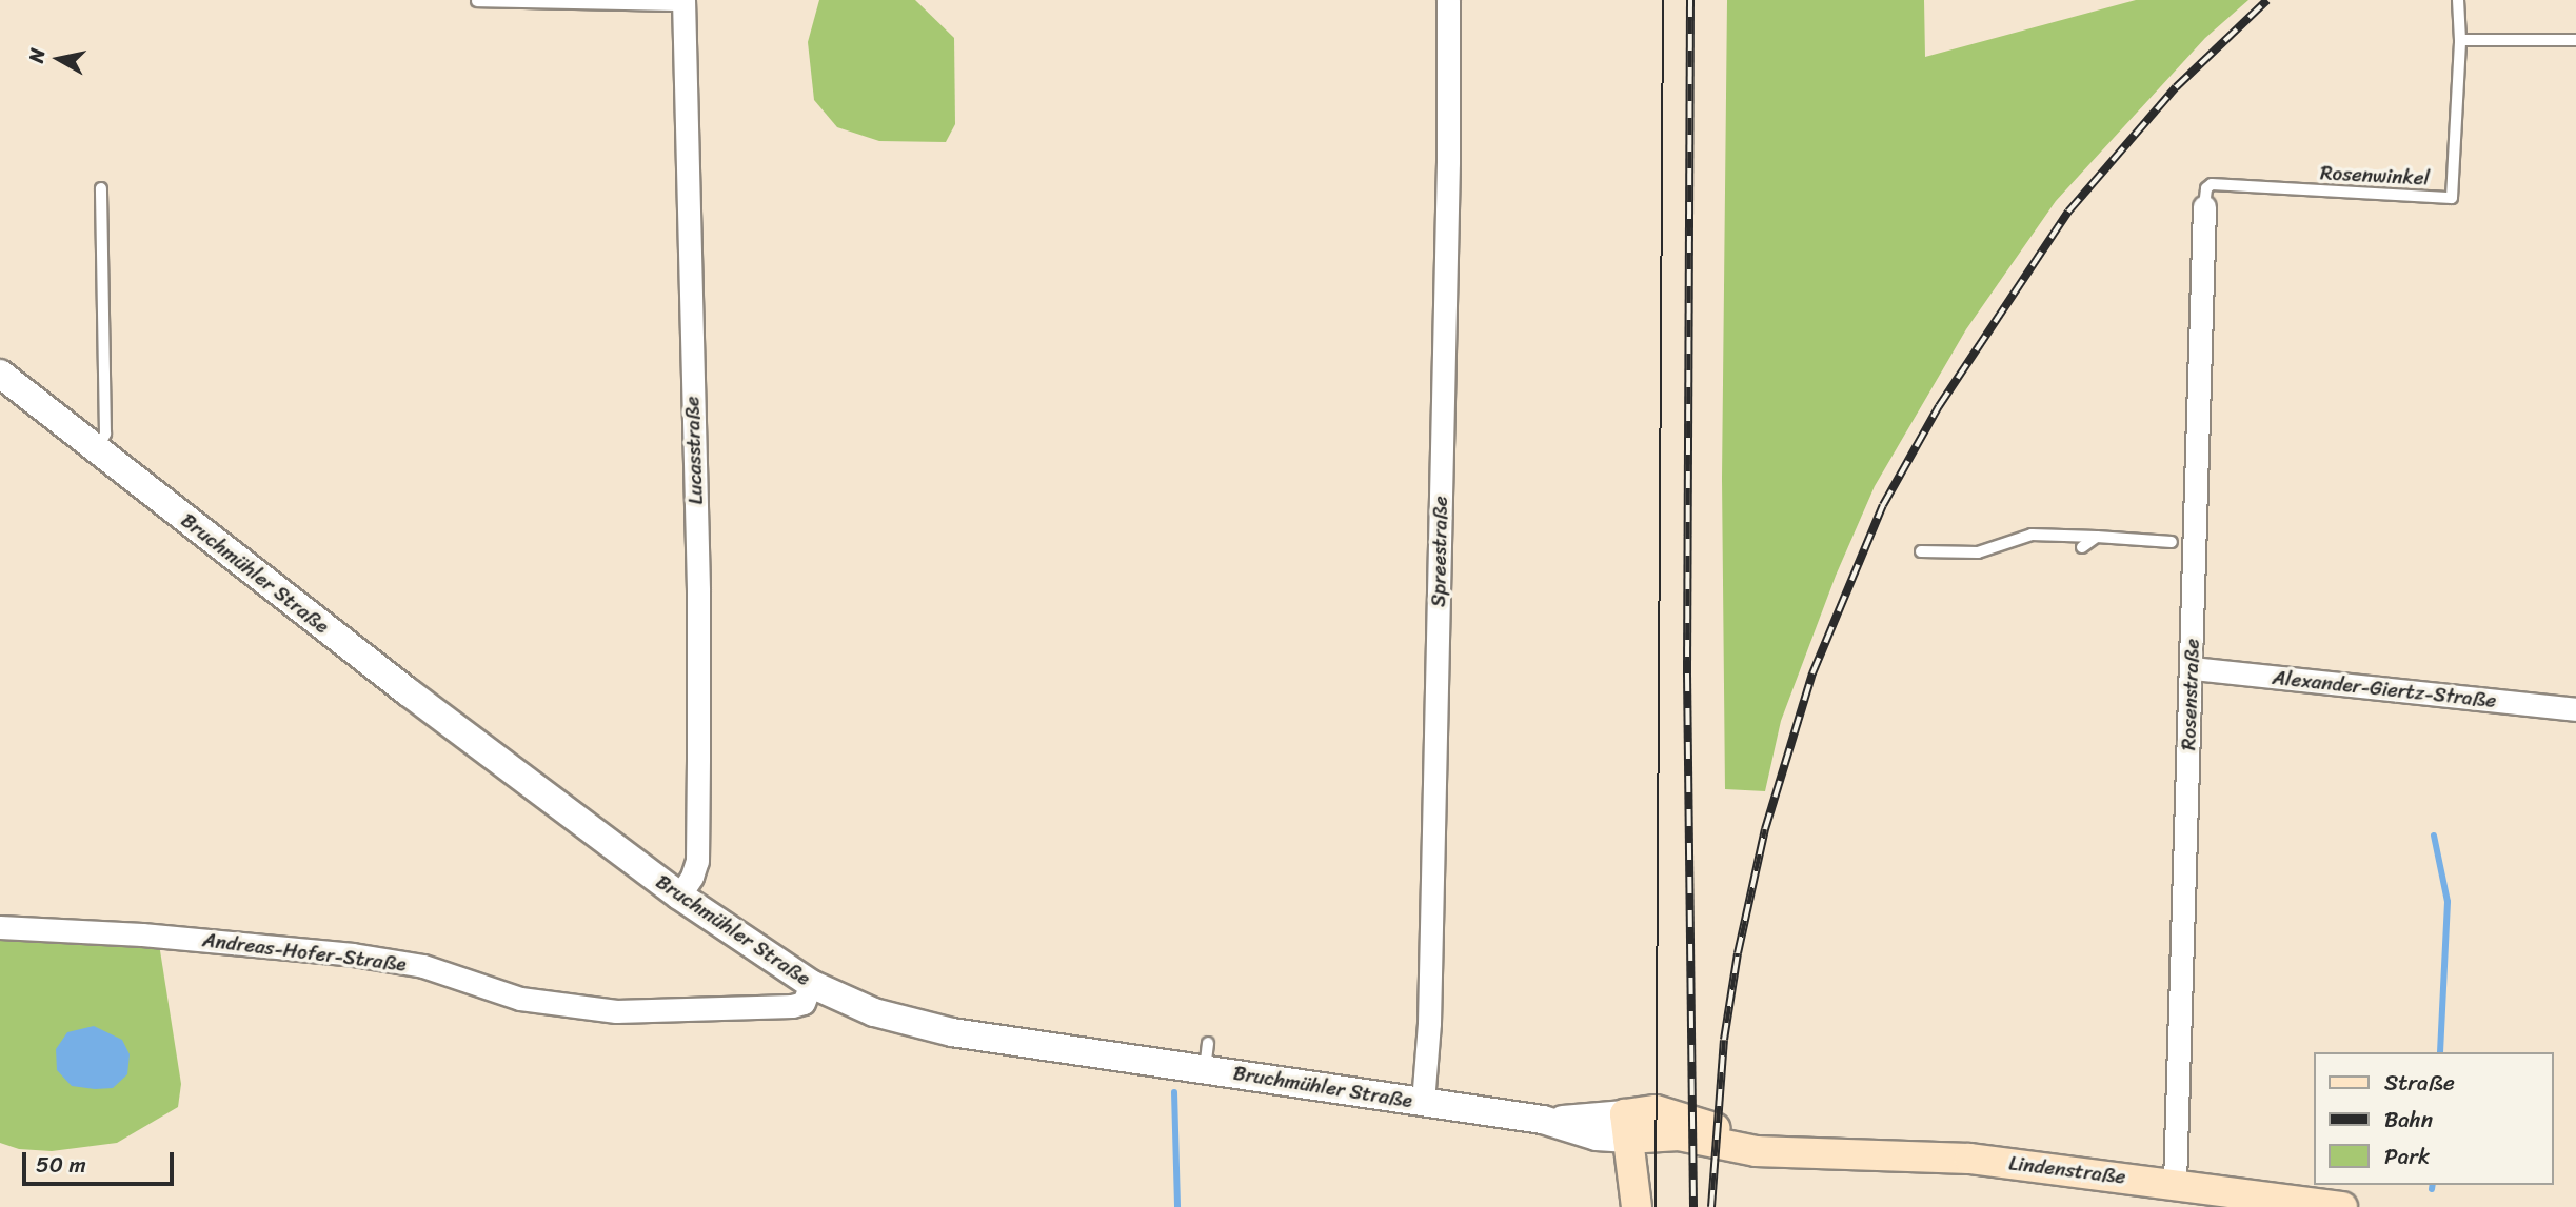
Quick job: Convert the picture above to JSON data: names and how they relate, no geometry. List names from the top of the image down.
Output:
{
  "streets": {
    "main road": ["Lindenstraße"],
    "street": [
      "Lucasstraße",
      "Spreestraße",
      "Bruchmühler Straße",
      "Alexander-Giertz-Straße",
      "Rosenstraße",
      "Andreas-Hofer-Straße"
    ],
    "lane": ["Rosenwinkel"]
  },
  "crossings": [
    ["Rosenwinkel", "Rosenstraße"],
    ["Lucasstraße", "Bruchmühler Straße"],
    ["Spreestraße", "Bruchmühler Straße"],
    ["Bruchmühler Straße", "Andreas-Hofer-Straße"],
    ["Bruchmühler Straße", "Lindenstraße"],
    ["Alexander-Giertz-Straße", "Rosenstraße"],
    ["Rosenstraße", "Lindenstraße"]
  ],
  "legend": ["Straße", "Bahn", "Park"],
  "scale_bar": "50 m",
  "north": "left"
}
